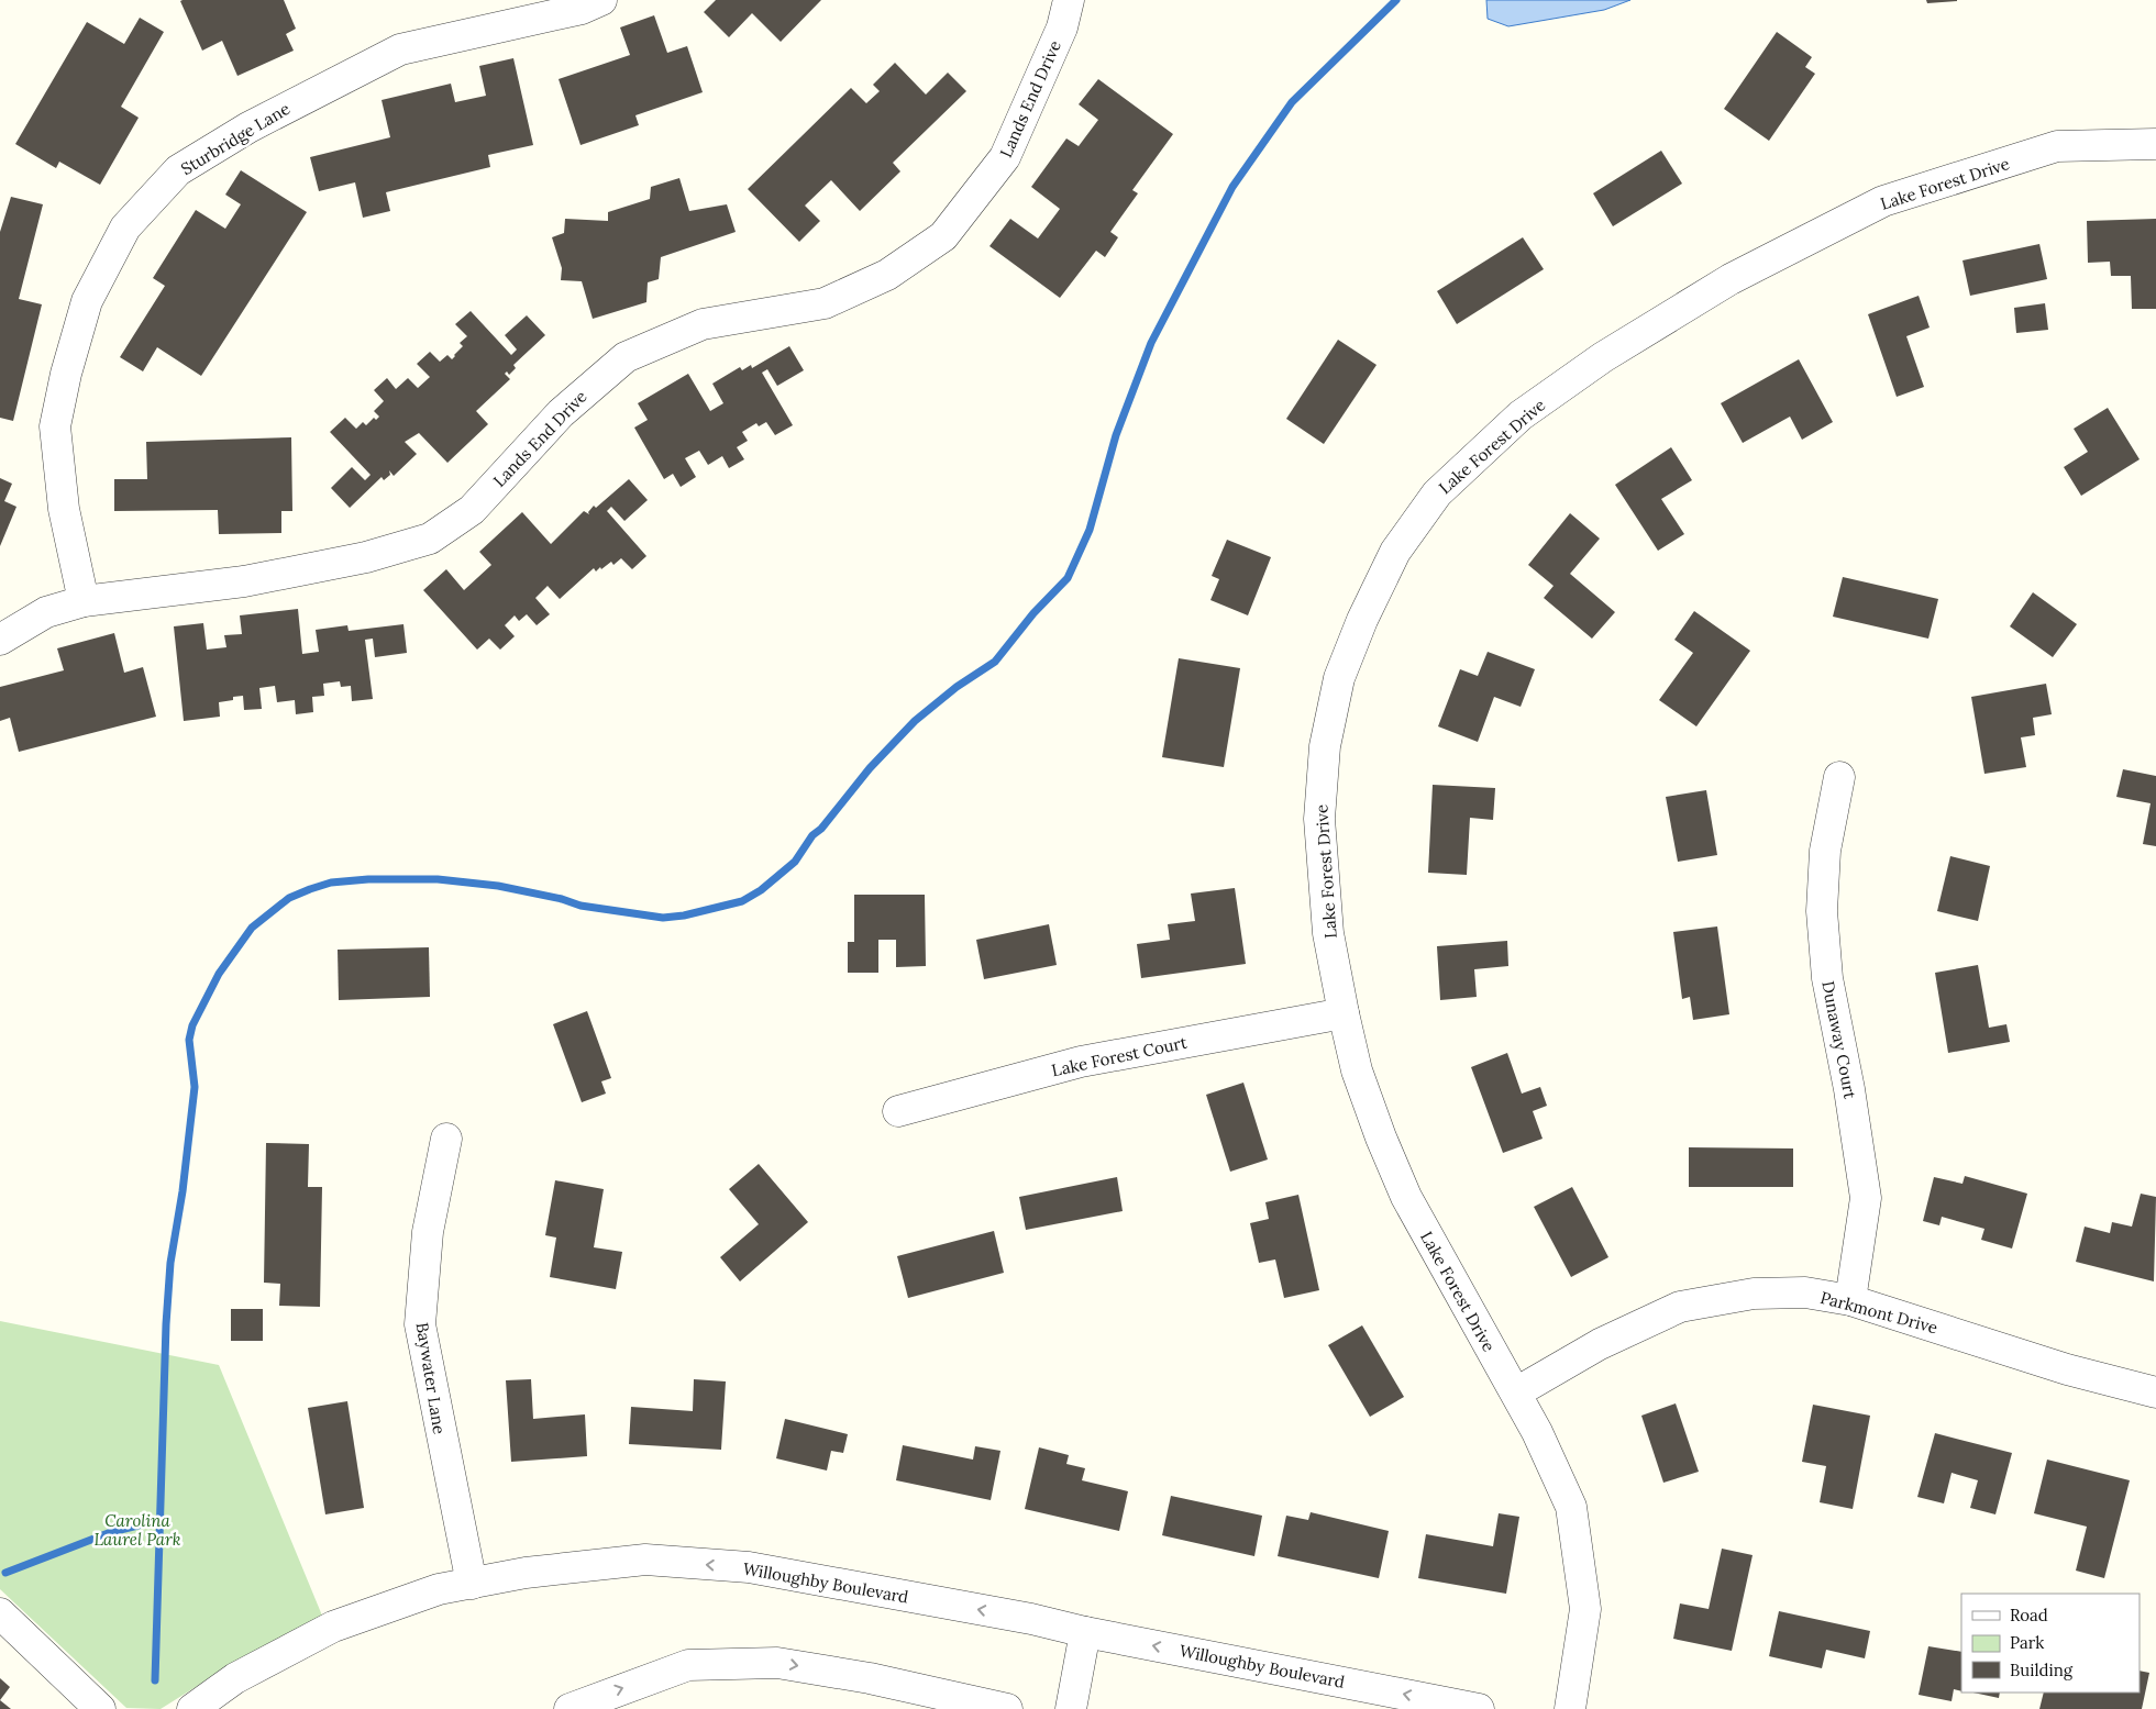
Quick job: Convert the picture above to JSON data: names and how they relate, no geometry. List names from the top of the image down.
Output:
{
  "streets": {
    "street": [
      "Lands End Drive",
      "Sturbridge Lane",
      "Lake Forest Drive",
      "Dunaway Court",
      "Lake Forest Court",
      "Parkmont Drive",
      "Baywater Lane",
      "Willoughby Boulevard"
    ]
  },
  "crossings": [
    ["Lands End Drive", "Sturbridge Lane"],
    ["Lake Forest Drive", "Lake Forest Court"],
    ["Lake Forest Drive", "Parkmont Drive"],
    ["Dunaway Court", "Parkmont Drive"],
    ["Baywater Lane", "Willoughby Boulevard"]
  ],
  "parks": ["Carolina Laurel Park"],
  "legend": ["Road", "Park", "Building"]
}
